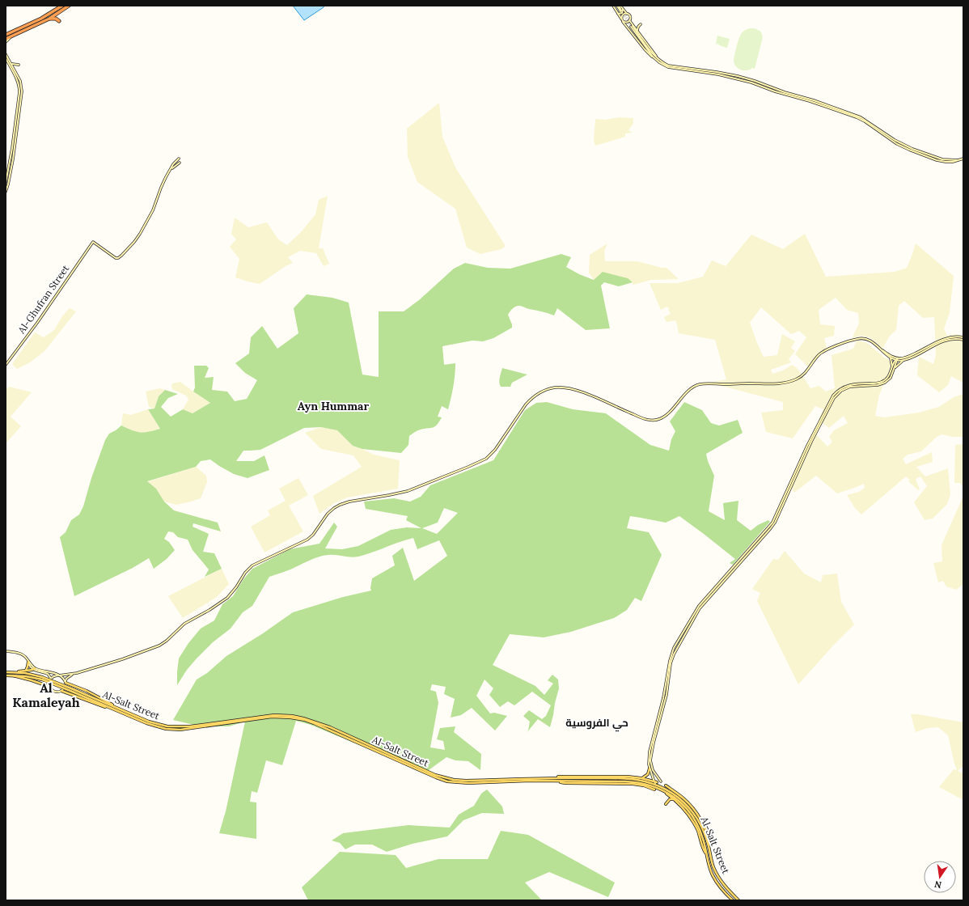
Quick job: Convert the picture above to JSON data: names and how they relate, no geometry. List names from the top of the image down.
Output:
{
  "streets": {
    "main road": ["Al-Ghufran Street", "Al-Salt Street"]
  },
  "districts": ["Ayn Hummar", "Al Kamaleyah", "حي الفروسية"],
  "north": "bottom"
}
